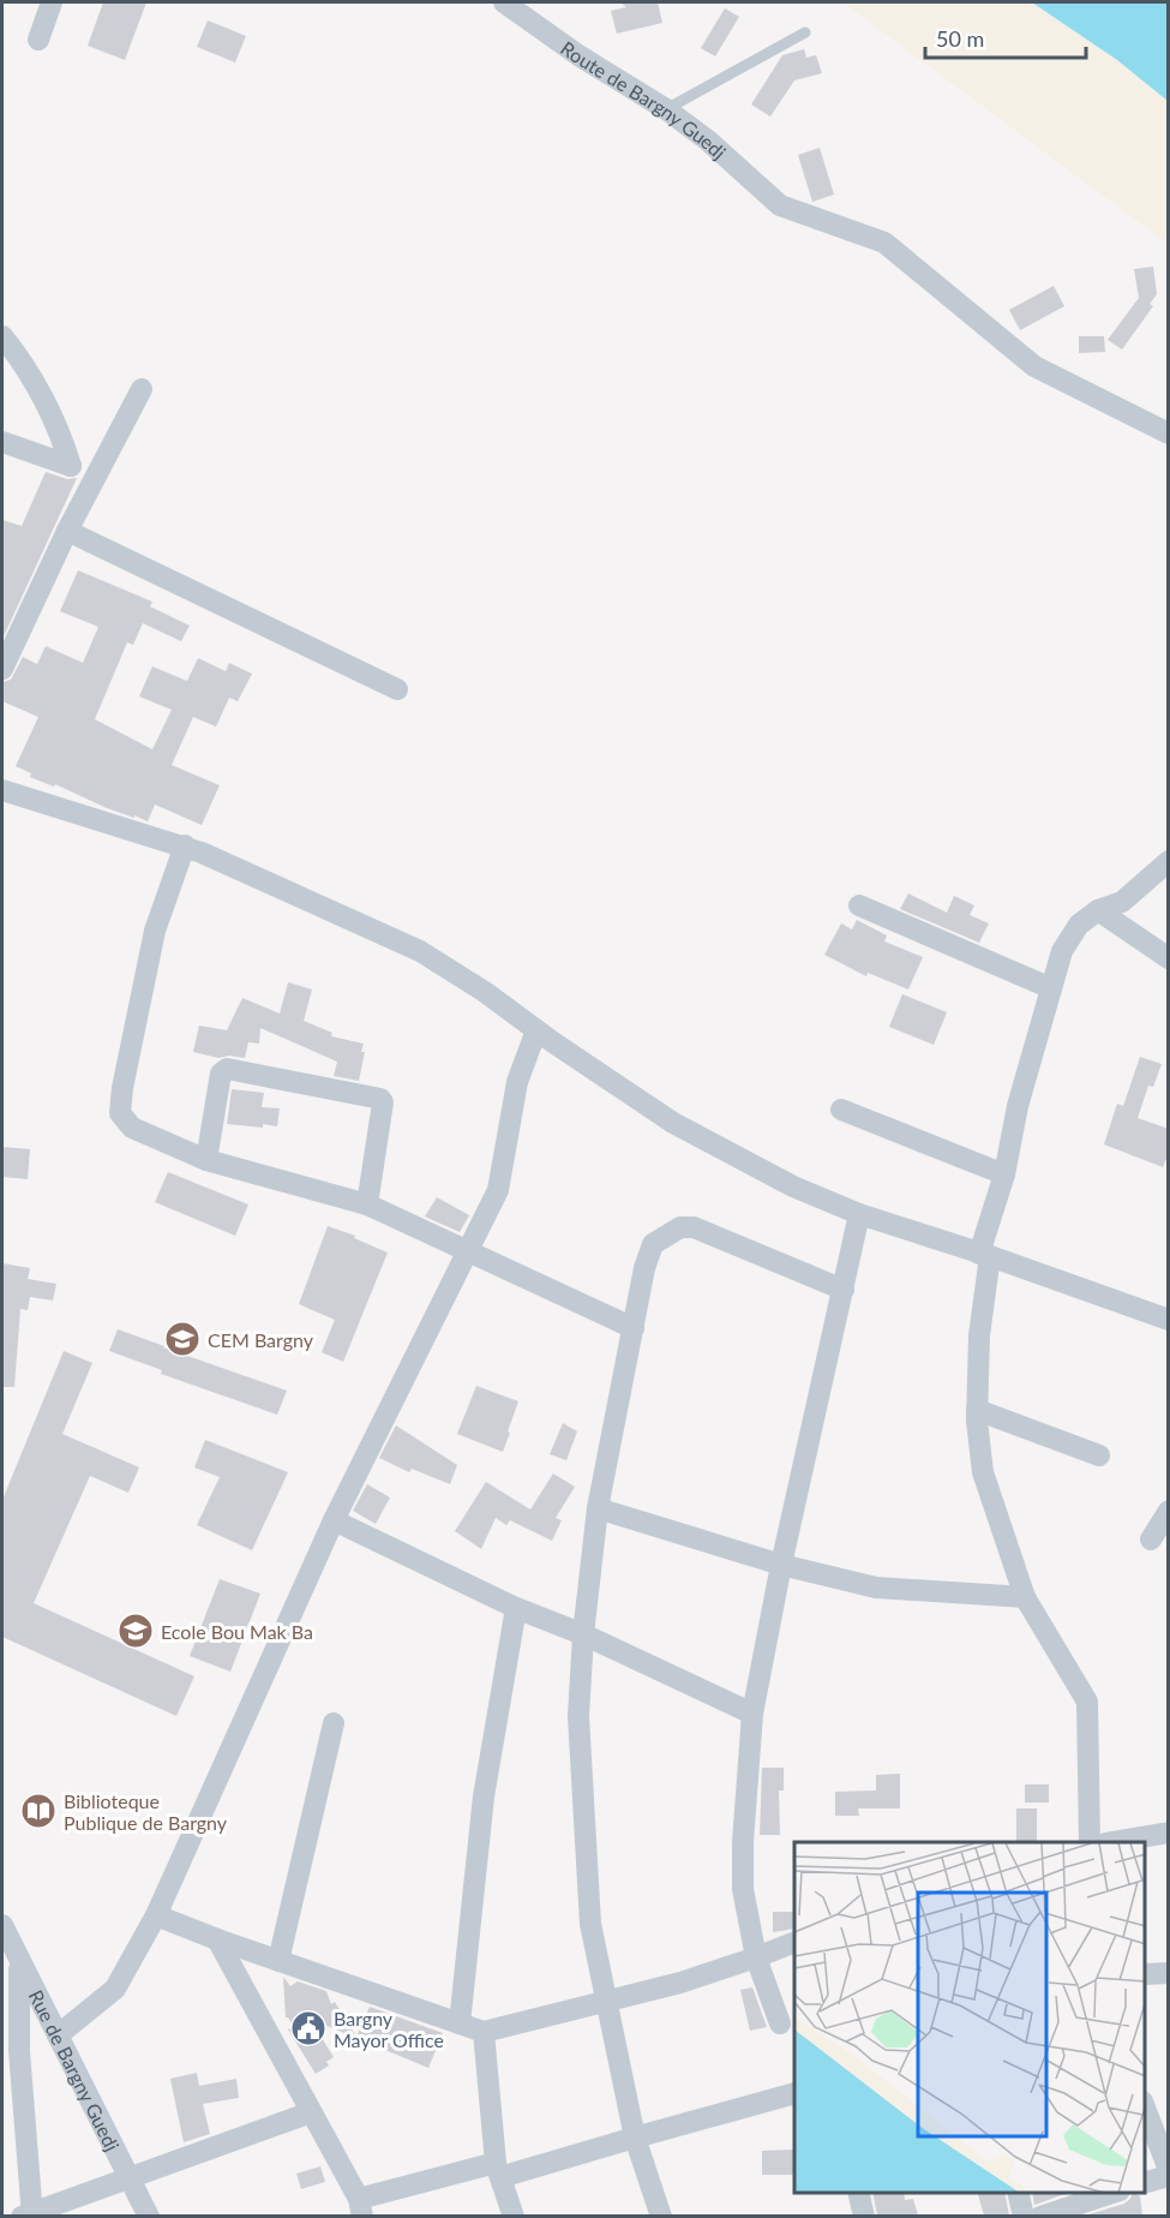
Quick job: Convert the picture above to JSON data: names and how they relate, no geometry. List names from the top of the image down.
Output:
{
  "streets": {
    "street": ["Route de Bargny Guedj", "Rue de Bargny Guedj"]
  },
  "places": {
    "school or university": ["CEM Bargny", "Ecole Bou Mak Ba"],
    "library": ["Biblioteque Publique de Bargny"],
    "public building": ["Bargny Mayor Office"]
  },
  "scale_bar": "50 m"
}
